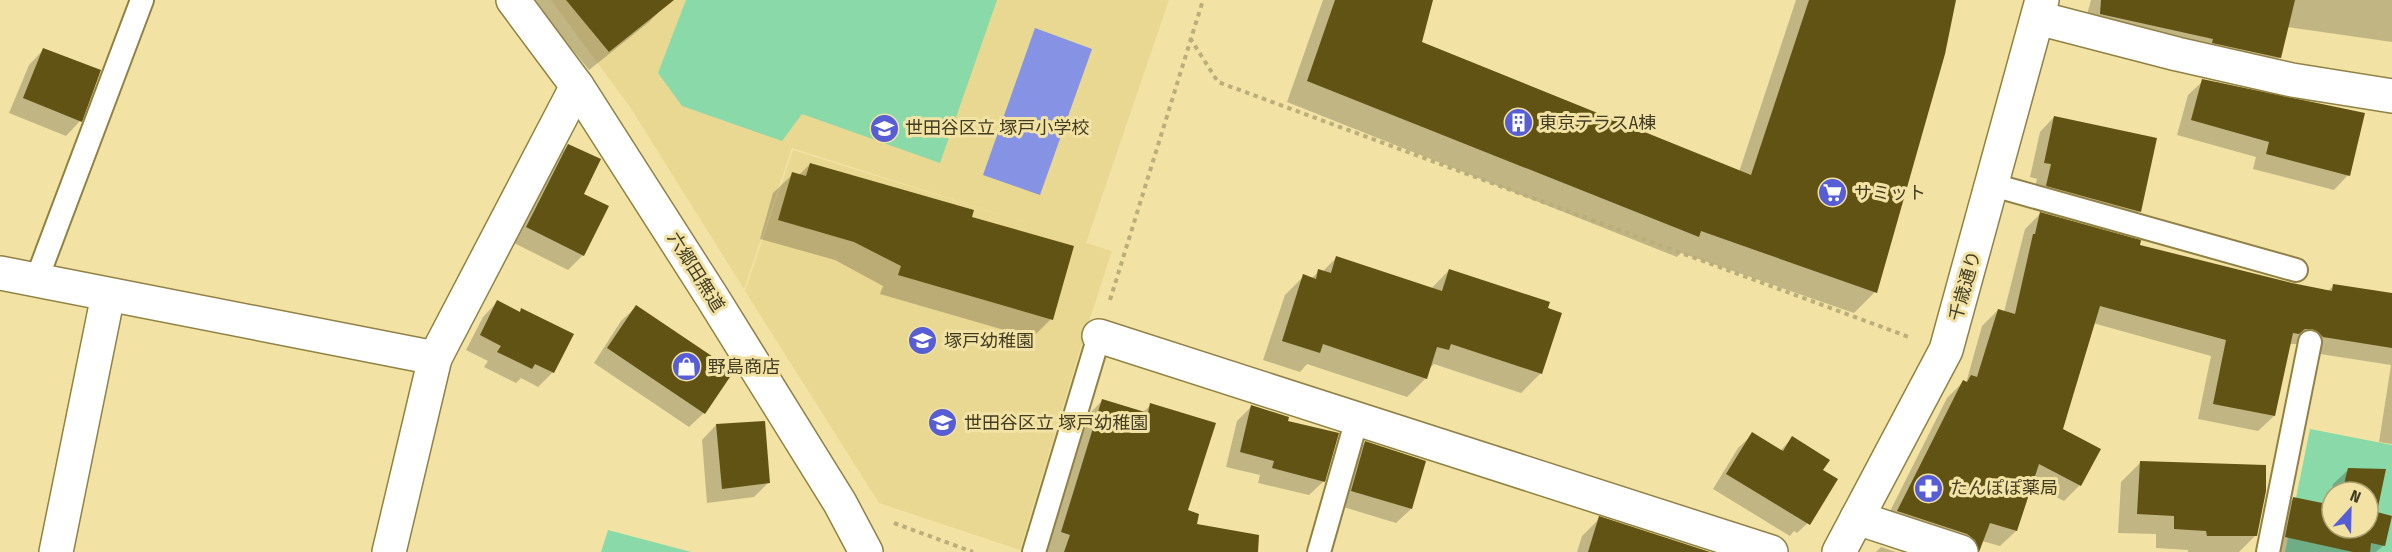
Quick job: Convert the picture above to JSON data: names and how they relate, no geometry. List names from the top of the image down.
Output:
{
  "streets": {
    "street": ["六郷田無道", "千歳通り"]
  },
  "places": {
    "building": ["東京テラスA棟"],
    "school or university": ["世田谷区立 塚戸小学校", "塚戸幼稚園", "世田谷区立 塚戸幼稚園"],
    "supermarket": ["サミット"],
    "shop": ["野島商店"],
    "pharmacy": ["たんぽぽ薬局"]
  },
  "north": "top"
}
